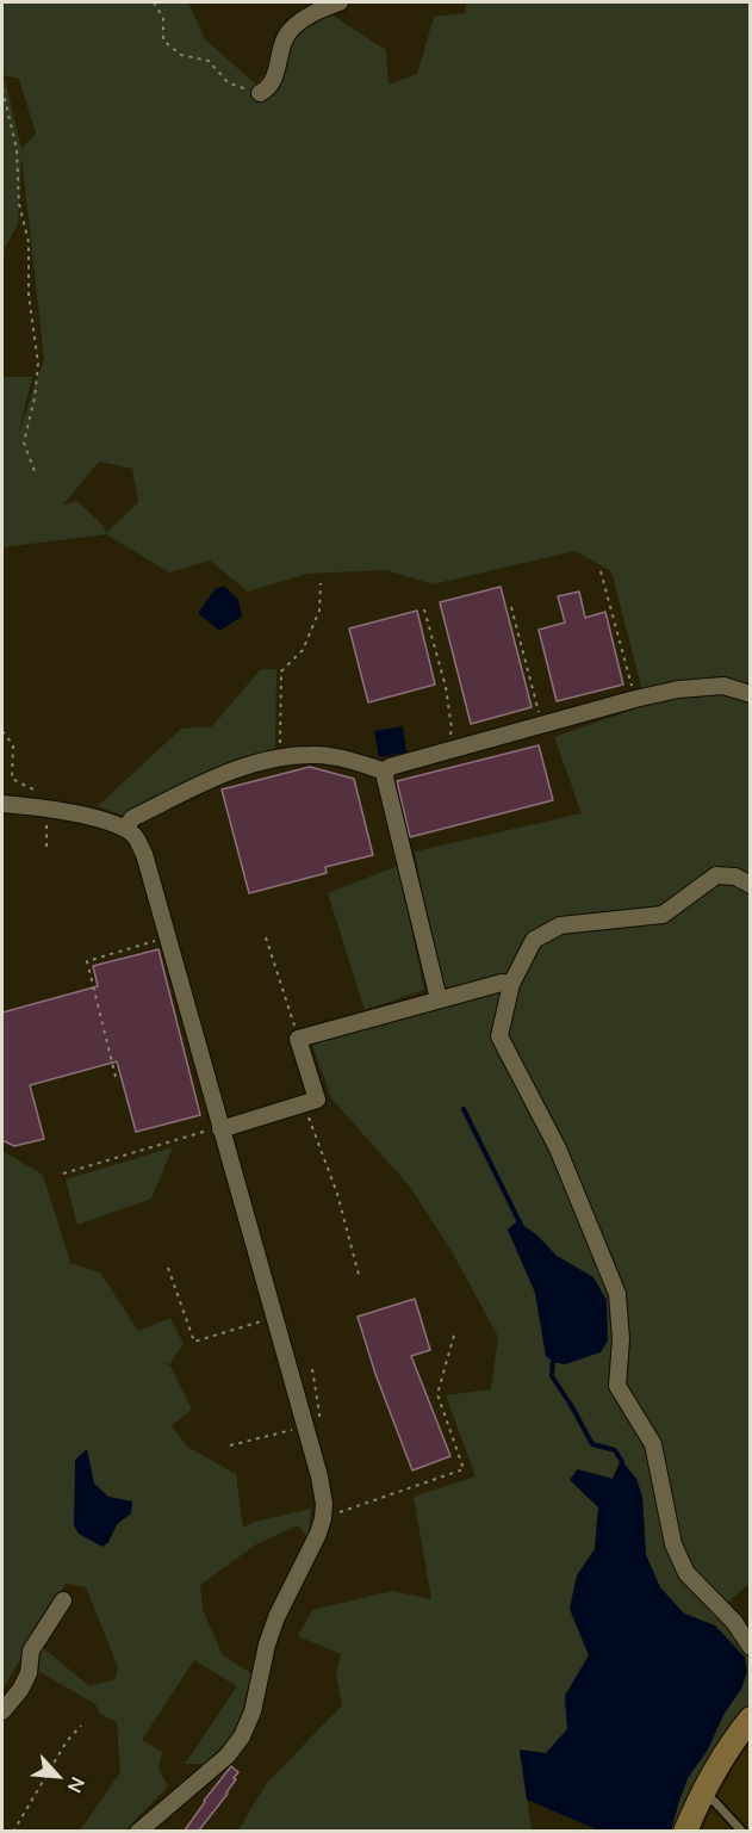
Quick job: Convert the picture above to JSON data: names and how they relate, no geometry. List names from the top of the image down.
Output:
{
  "north": "bottom right"
}
